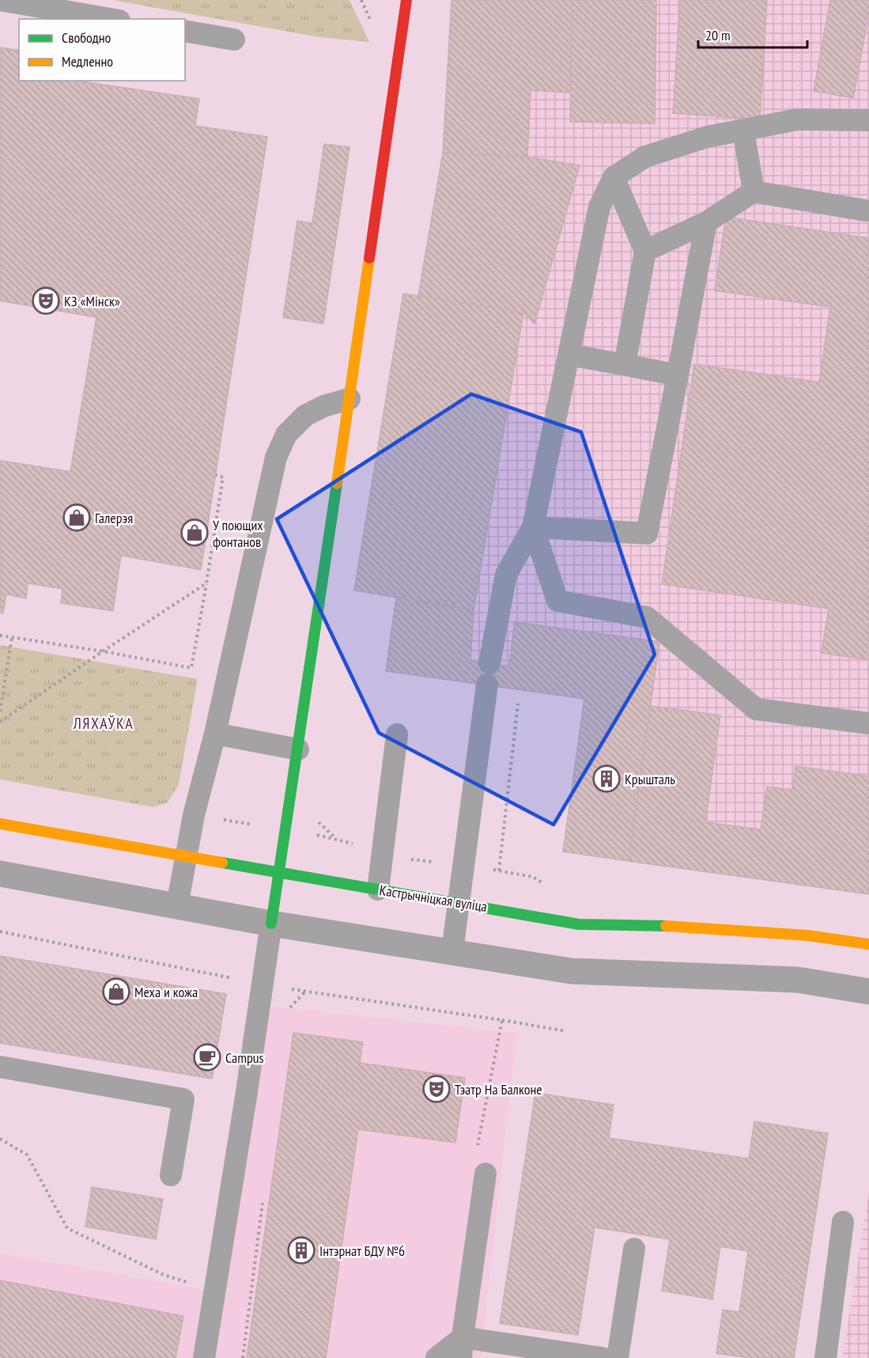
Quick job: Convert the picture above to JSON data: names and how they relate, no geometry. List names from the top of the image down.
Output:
{
  "streets": {
    "street": ["Кастрычніцкая вуліца"]
  },
  "districts": ["ЛЯХАЎКА"],
  "places": {
    "theatre": ["КЗ «Мінск»", "Тэатр На Балконе"],
    "shop": ["Галерэя", "У поющих фонтанов", "Меха и кожа"],
    "building": ["Крышталь", "Інтэрнат БДУ №6"],
    "cafe": ["Campus"]
  },
  "legend": ["Свободно", "Медленно"],
  "scale_bar": "20 m"
}
